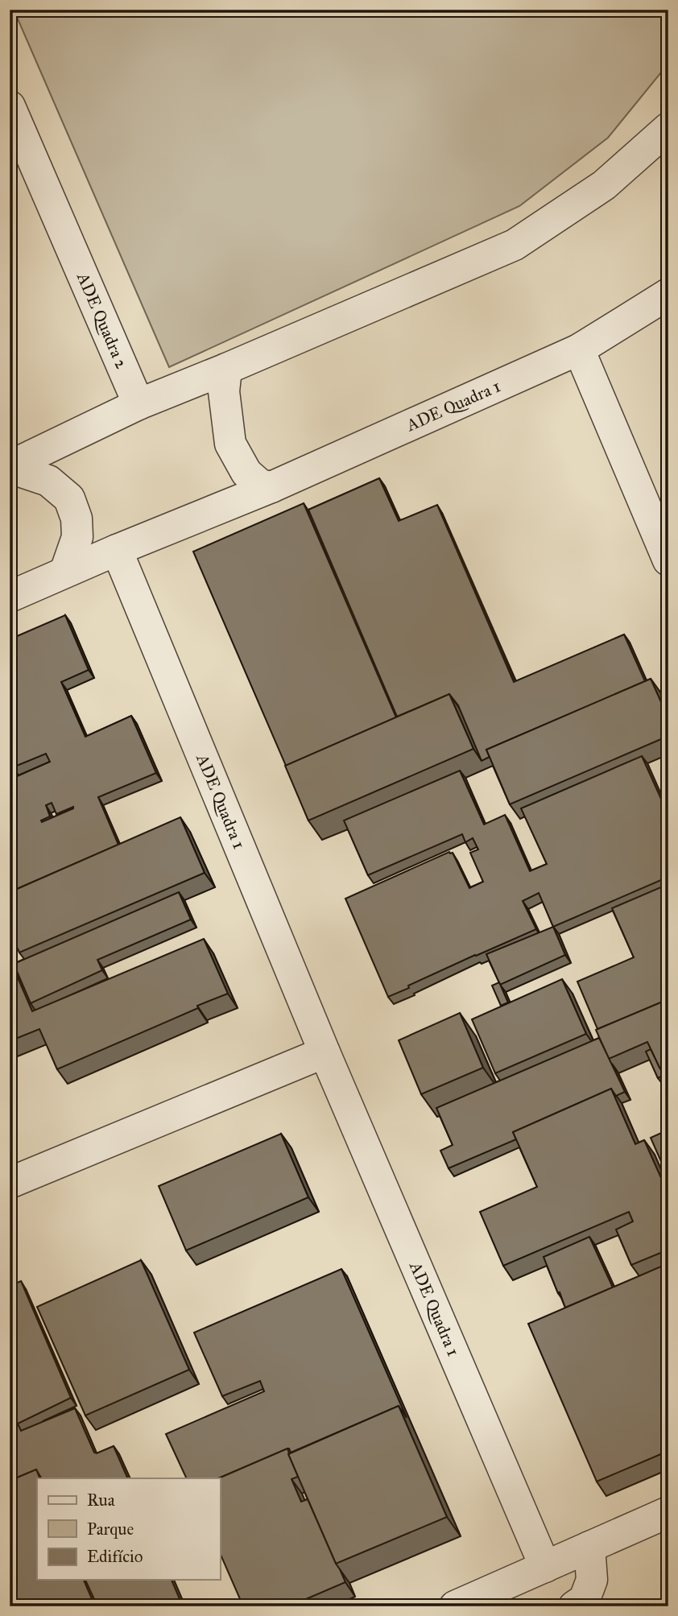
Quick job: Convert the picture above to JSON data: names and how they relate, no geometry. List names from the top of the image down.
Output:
{
  "streets": {
    "street": ["ADE Quadra 2", "ADE Quadra 1"]
  },
  "legend": ["Rua", "Parque", "Edifício"]
}
